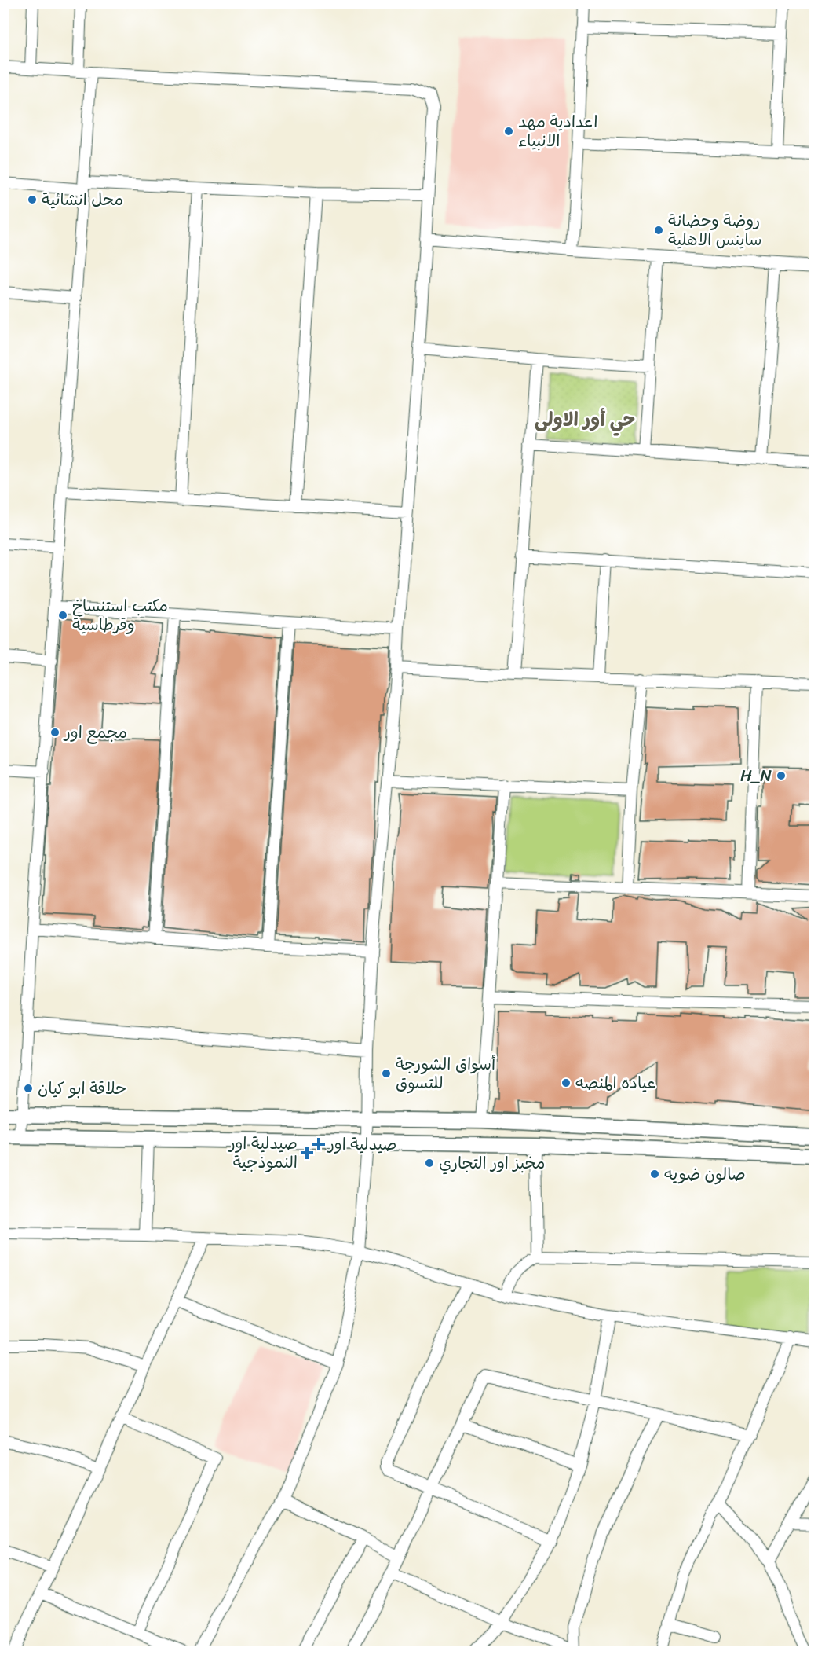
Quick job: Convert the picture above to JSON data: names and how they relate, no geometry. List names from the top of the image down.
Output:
{
  "districts": ["حي أور الاولى"],
  "places": {
    "other": [
      "اعدادية مهد الانبياء",
      "محل انشائية",
      "روضة وحضانة ساينس الاهلية",
      "مكتب استنساخ وقرطاسية",
      "مجمع اور",
      "H_N",
      "أسواق الشورجة للتسوق",
      "عياده المنصه",
      "حلاقة ابو كيان",
      "مخبز اور التجاري",
      "صالون ضويه"
    ],
    "health": ["صيدلية اور", "صيدلية اور النموذجية"]
  }
}
